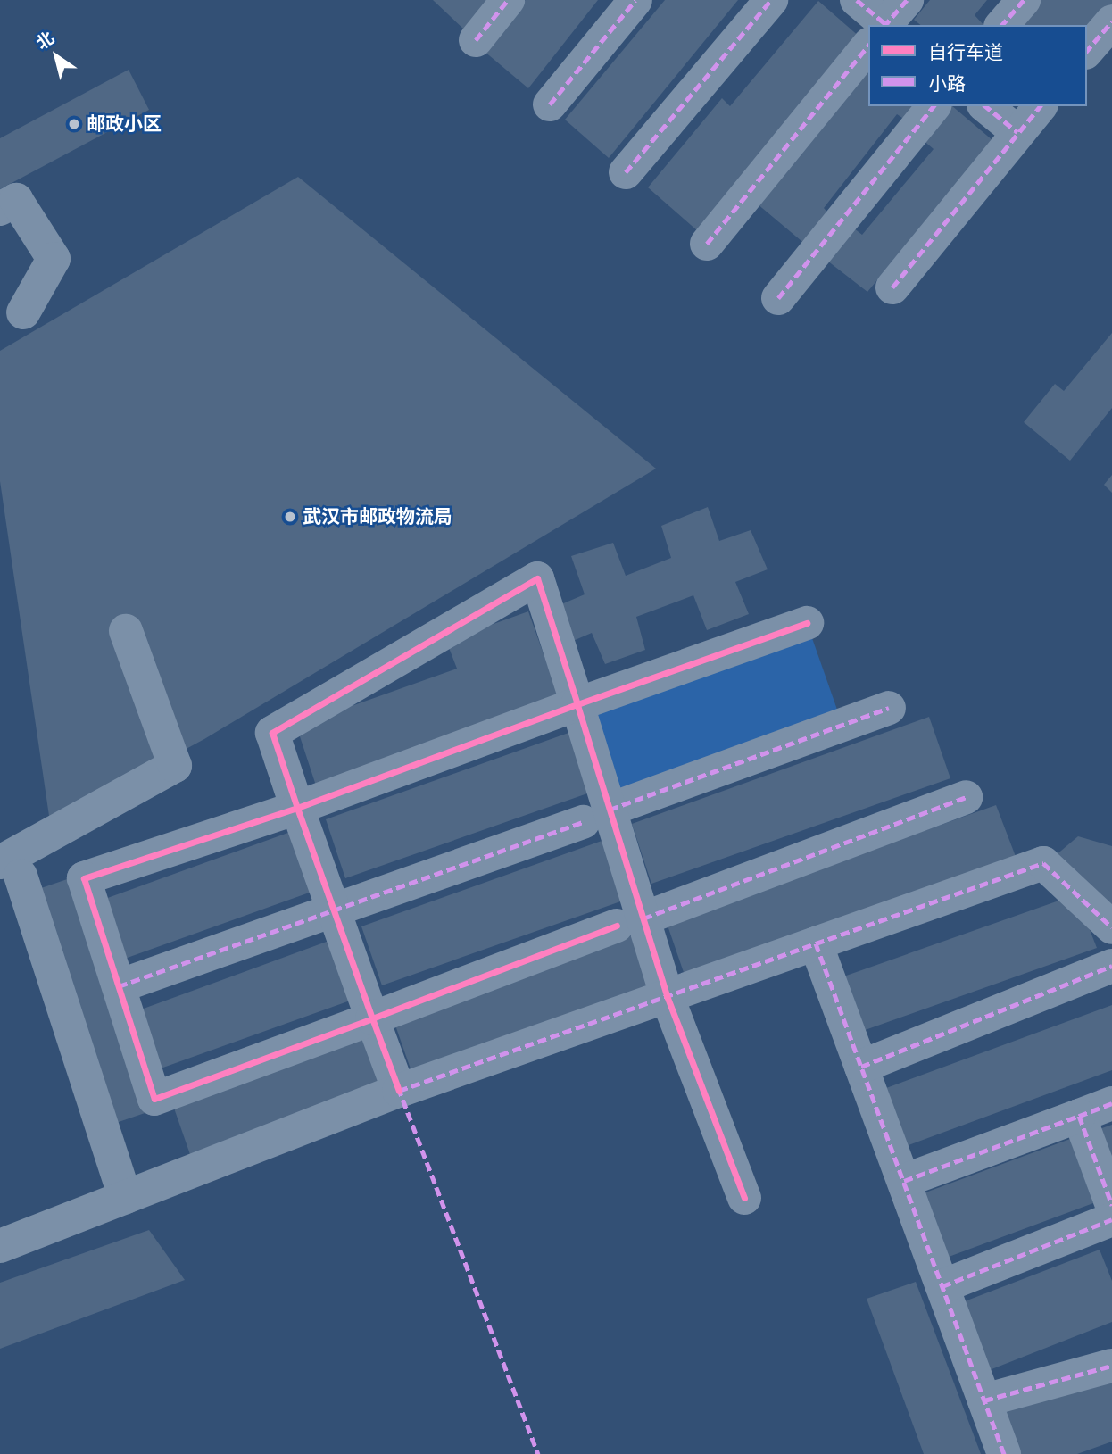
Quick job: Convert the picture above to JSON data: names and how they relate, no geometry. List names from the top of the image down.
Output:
{
  "places": ["邮政小区", "武汉市邮政物流局"],
  "legend": ["自行车道", "小路"],
  "north": "top left"
}
